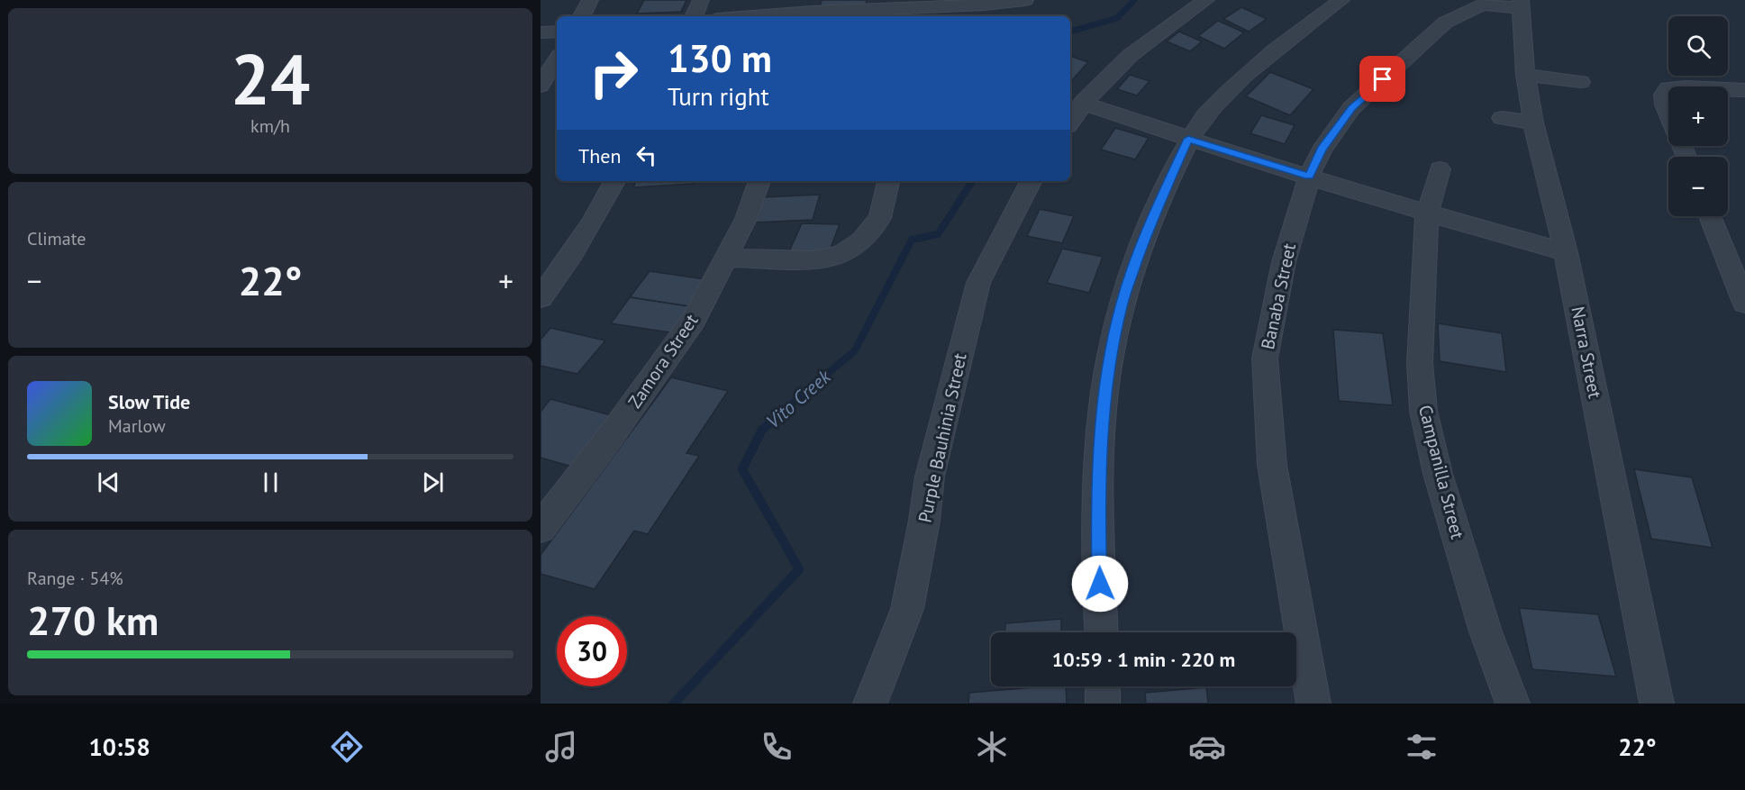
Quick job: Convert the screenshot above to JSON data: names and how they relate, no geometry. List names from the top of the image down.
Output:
{
  "streets": {
    "street": [
      "Banaba Street",
      "Narra Street",
      "Zamora Street",
      "Purple Bauhinia Street",
      "Campanilla Street"
    ]
  },
  "crossings": [
    ["Banaba Street", "Narra Street"]
  ],
  "water": ["Vito Creek"],
  "page": {
    "tile": [
      ["24", "km/h"],
      "Climate",
      ["Range · 54%", "270 km"]
    ],
    "map_buttons": ["+", "−"],
    "turn": ["130 m", "Turn right"],
    "then": "Then",
    "heat": ["−", "22°", "+"],
    "song": ["Slow Tide", "Marlow"],
    "limit": "30",
    "trip": "10:59 · 1 min · 220 m",
    "tabs": ["10:58", "22°"]
  }
}
